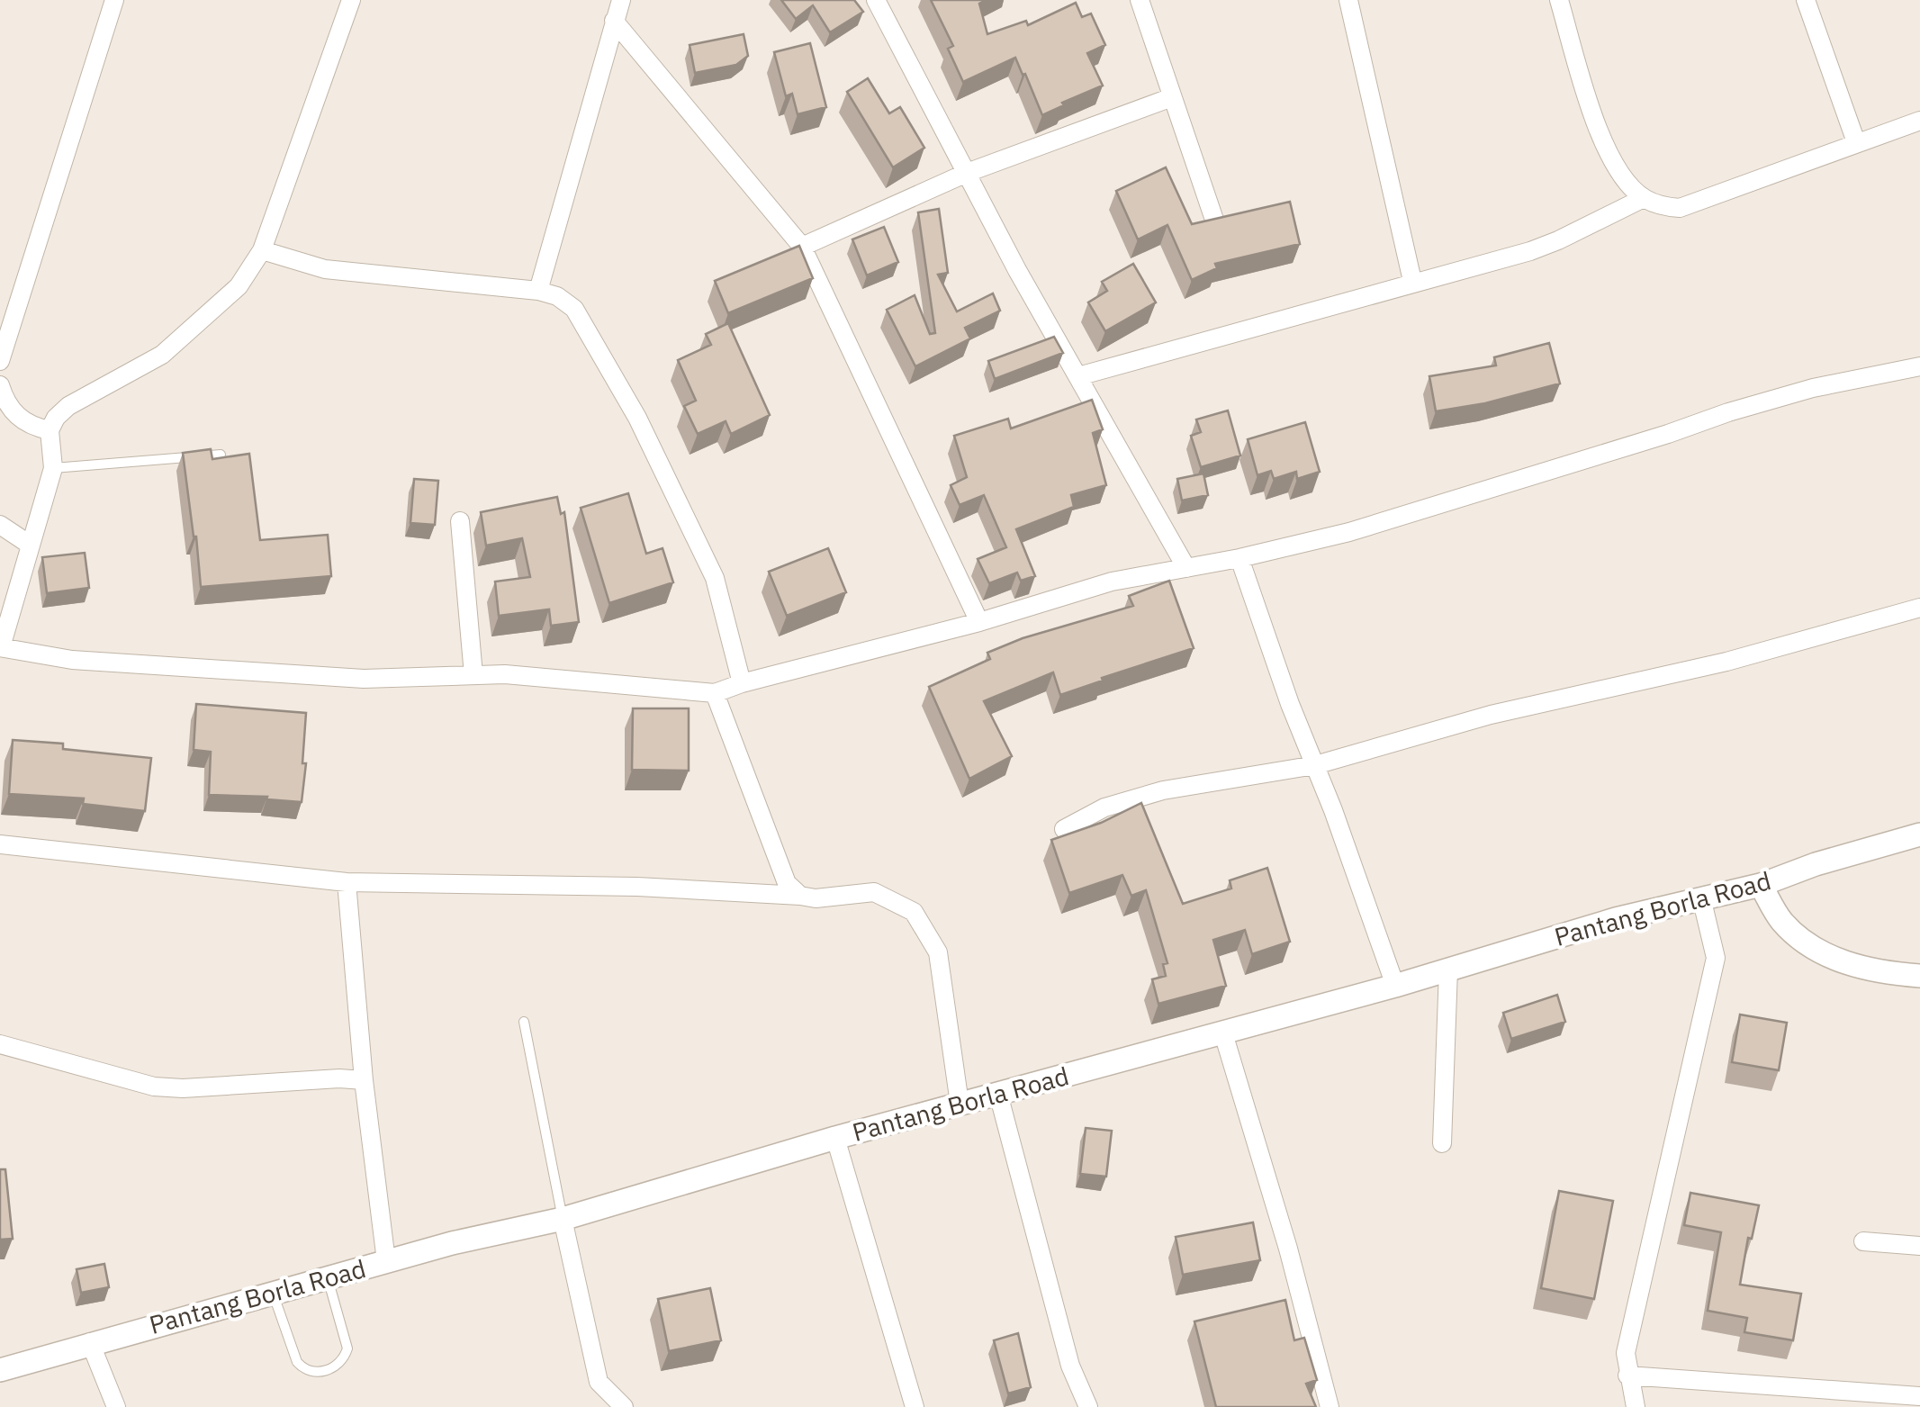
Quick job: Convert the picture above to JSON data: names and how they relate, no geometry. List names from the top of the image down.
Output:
{
  "streets": {
    "street": ["Pantang Borla Road"]
  }
}
